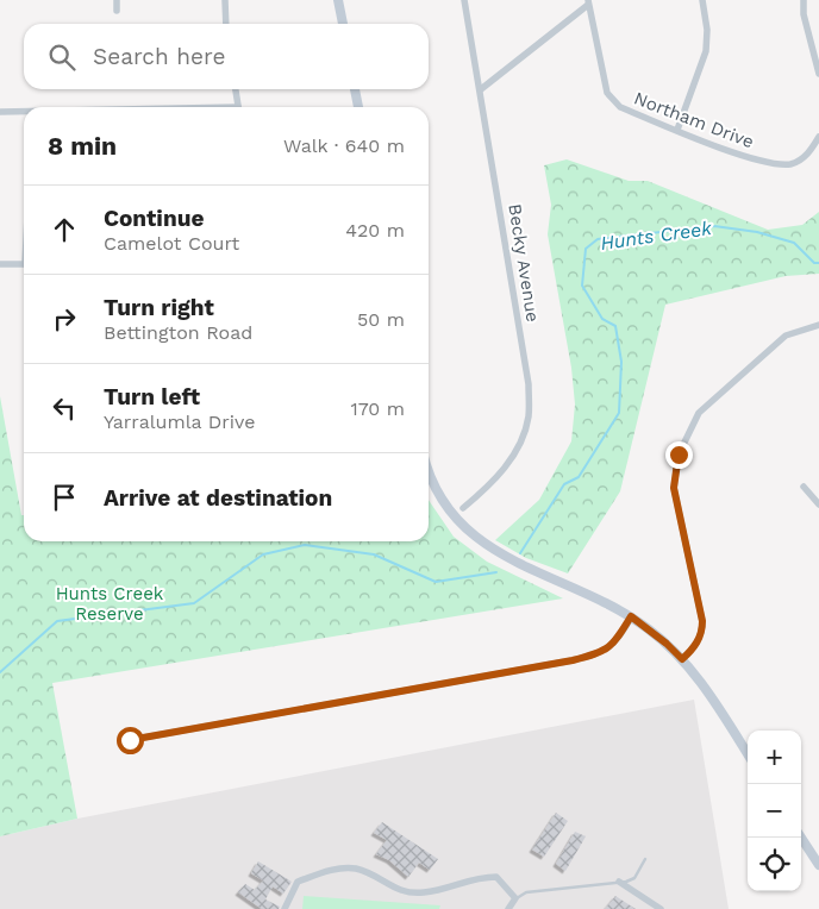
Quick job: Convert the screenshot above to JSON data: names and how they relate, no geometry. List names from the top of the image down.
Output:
{
  "streets": {
    "street": ["Northam Drive", "Becky Avenue"]
  },
  "water": ["Hunts Creek"],
  "parks": ["Hunts Creek Reserve"],
  "page": {
    "search": "Search here",
    "heading": ["8 min", "Walk · 640 m"],
    "list": [
      ["Continue", "Camelot Court", "420 m"],
      ["Turn right", "Bettington Road", "50 m"],
      ["Turn left", "Yarralumla Drive", "170 m"],
      "Arrive at destination"
    ],
    "map_buttons": ["+", "−"]
  }
}
